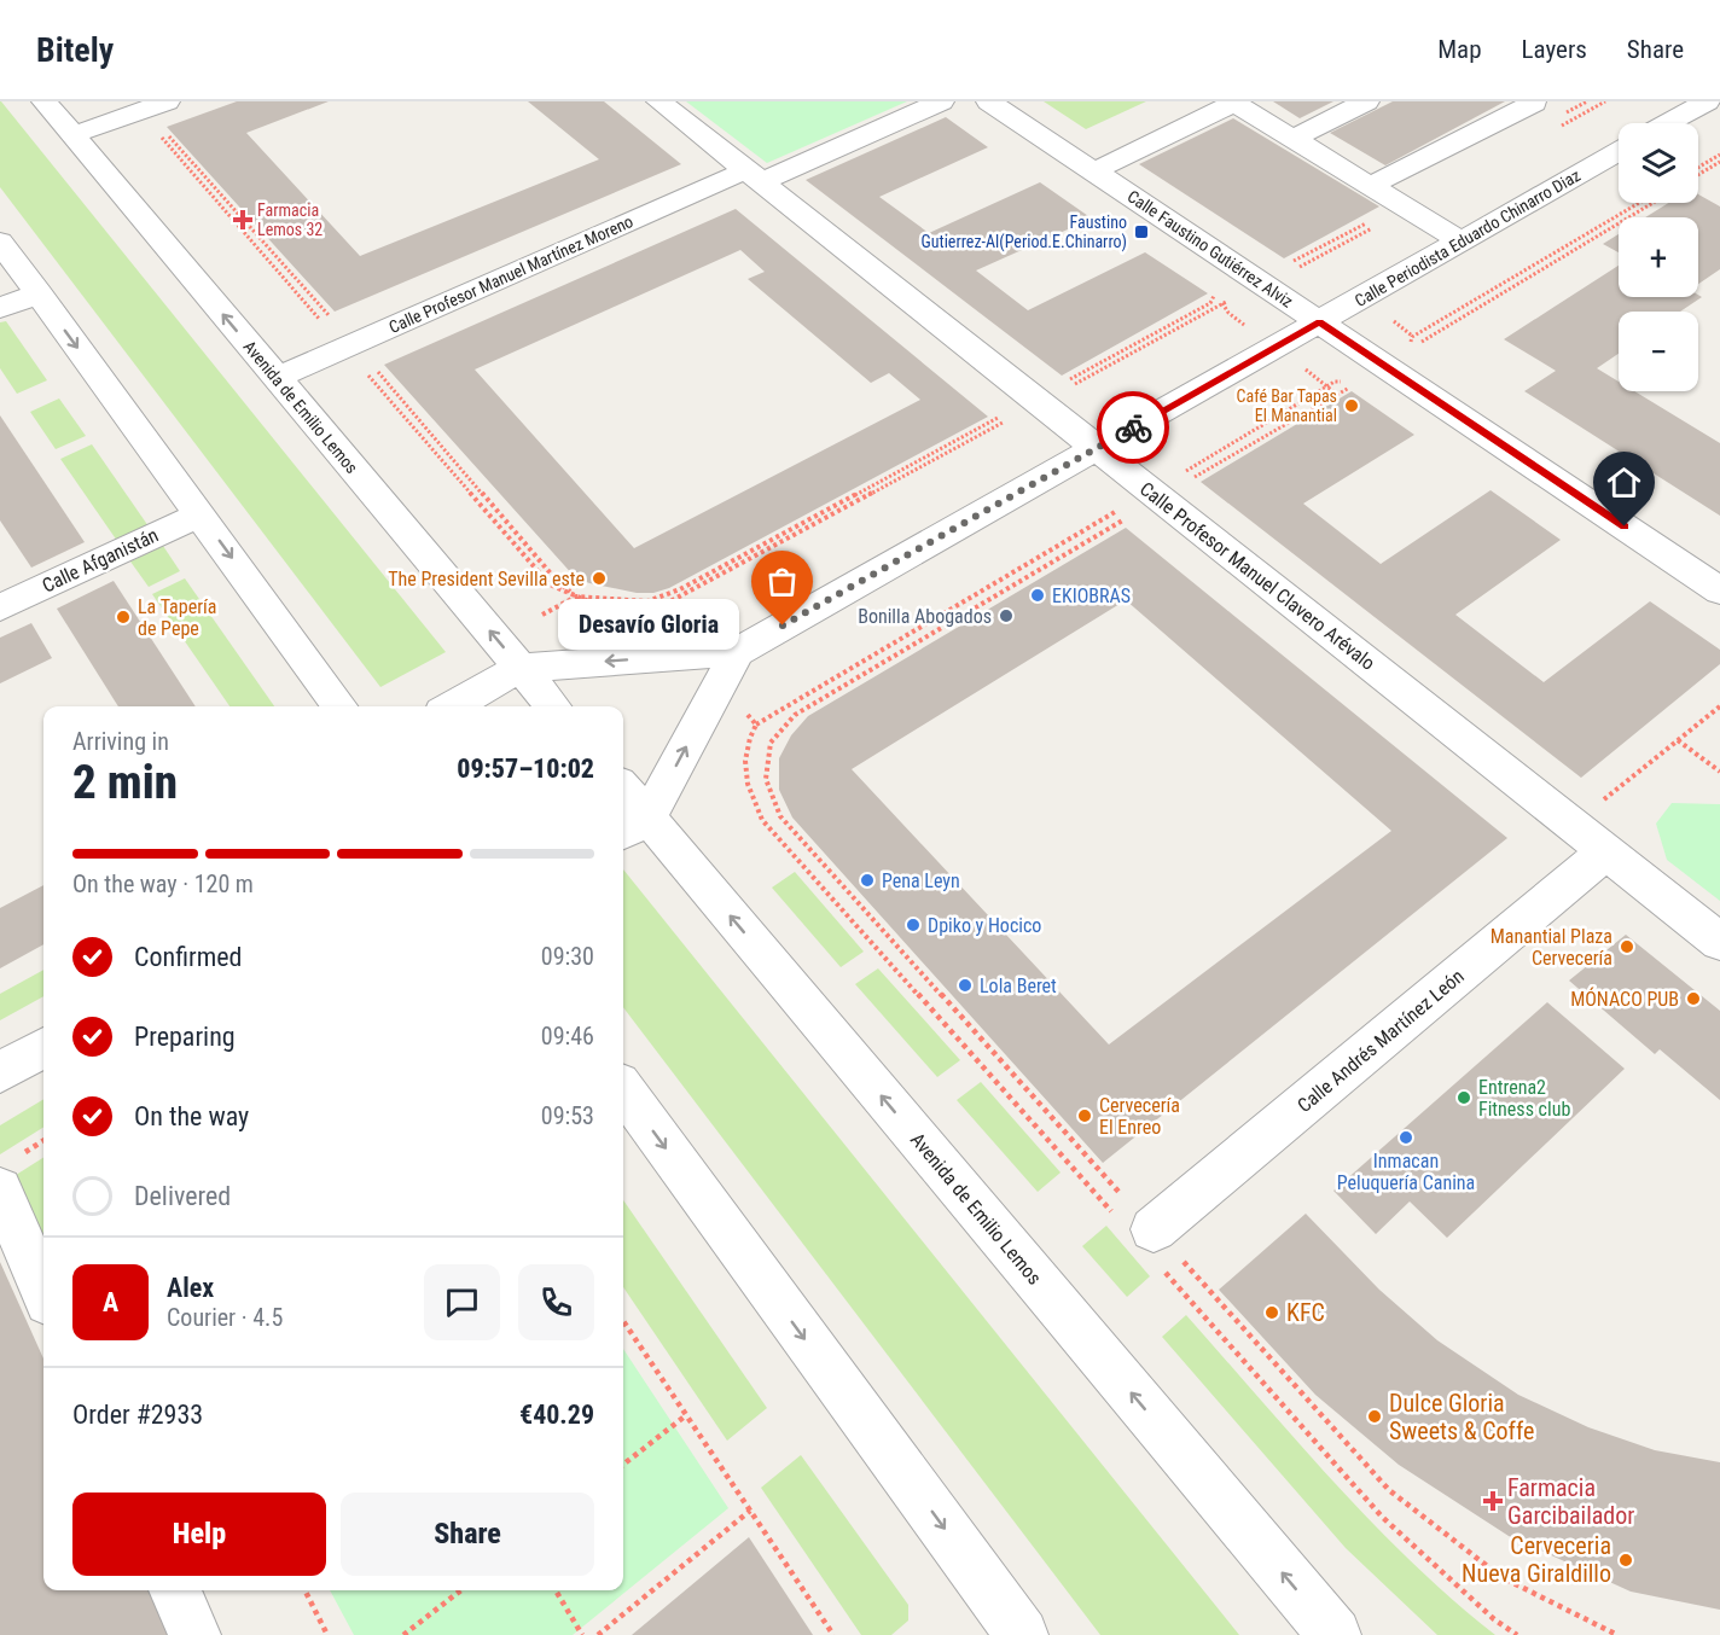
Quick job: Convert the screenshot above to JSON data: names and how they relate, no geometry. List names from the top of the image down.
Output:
{
  "streets": {
    "street": [
      "Calle Periodista Eduardo Chinarro Diaz",
      "Calle Faustino Gutiérrez Alviz",
      "Calle Profesor Manuel Martínez Moreno",
      "Avenida de Emilio Lemos",
      "Calle Afganistán",
      "Calle Profesor Manuel Clavero Arévalo",
      "Calle Andrés Martínez León"
    ]
  },
  "crossings": [
    ["Calle Periodista Eduardo Chinarro Diaz", "Calle Faustino Gutiérrez Alviz"],
    ["Calle Periodista Eduardo Chinarro Diaz", "Calle Profesor Manuel Clavero Arévalo"],
    ["Calle Profesor Manuel Martínez Moreno", "Avenida de Emilio Lemos"],
    ["Calle Profesor Manuel Martínez Moreno", "Calle Profesor Manuel Clavero Arévalo"],
    ["Calle Profesor Manuel Clavero Arévalo", "Calle Andrés Martínez León"]
  ],
  "places": {
    "health": ["Farmacia Lemos 32", "Farmacia Garcibailador"],
    "transit": ["Faustino Gutierrez-Al(Period.E.Chinarro)"],
    "other": [
      "Café Bar Tapas El Manantial",
      "The President Sevilla este",
      "EKIOBRAS",
      "Bonilla Abogados",
      "La Tapería de Pepe",
      "Desavío Gloria",
      "Pena Leyn",
      "Dpiko y Hocico",
      "Manantial Plaza Cervecería",
      "Lola Beret",
      "MÓNACO PUB",
      "Entrena2 Fitness club",
      "Cervecería El Enreo",
      "Inmacan Peluquería Canina",
      "KFC",
      "Dulce Gloria Sweets & Coffe",
      "Cerveceria Nueva Giraldillo"
    ]
  },
  "page": {
    "header": "Bitely",
    "nav": ["Map", "Layers", "Share"],
    "map_buttons": ["+", "−"],
    "bubble": "Desavío Gloria",
    "heading": ["2 min", "Arriving in", "09:57–10:02"],
    "panel": [
      "Alex",
      "Courier · 4.5",
      "Order #2933",
      "€40.29"
    ],
    "bar": "On the way · 120 m",
    "list": [
      ["Confirmed", "09:30"],
      ["Preparing", "09:46"],
      ["On the way", "09:53"],
      "Delivered"
    ],
    "round": "A",
    "buttons": ["Help", "Share"]
  }
}
